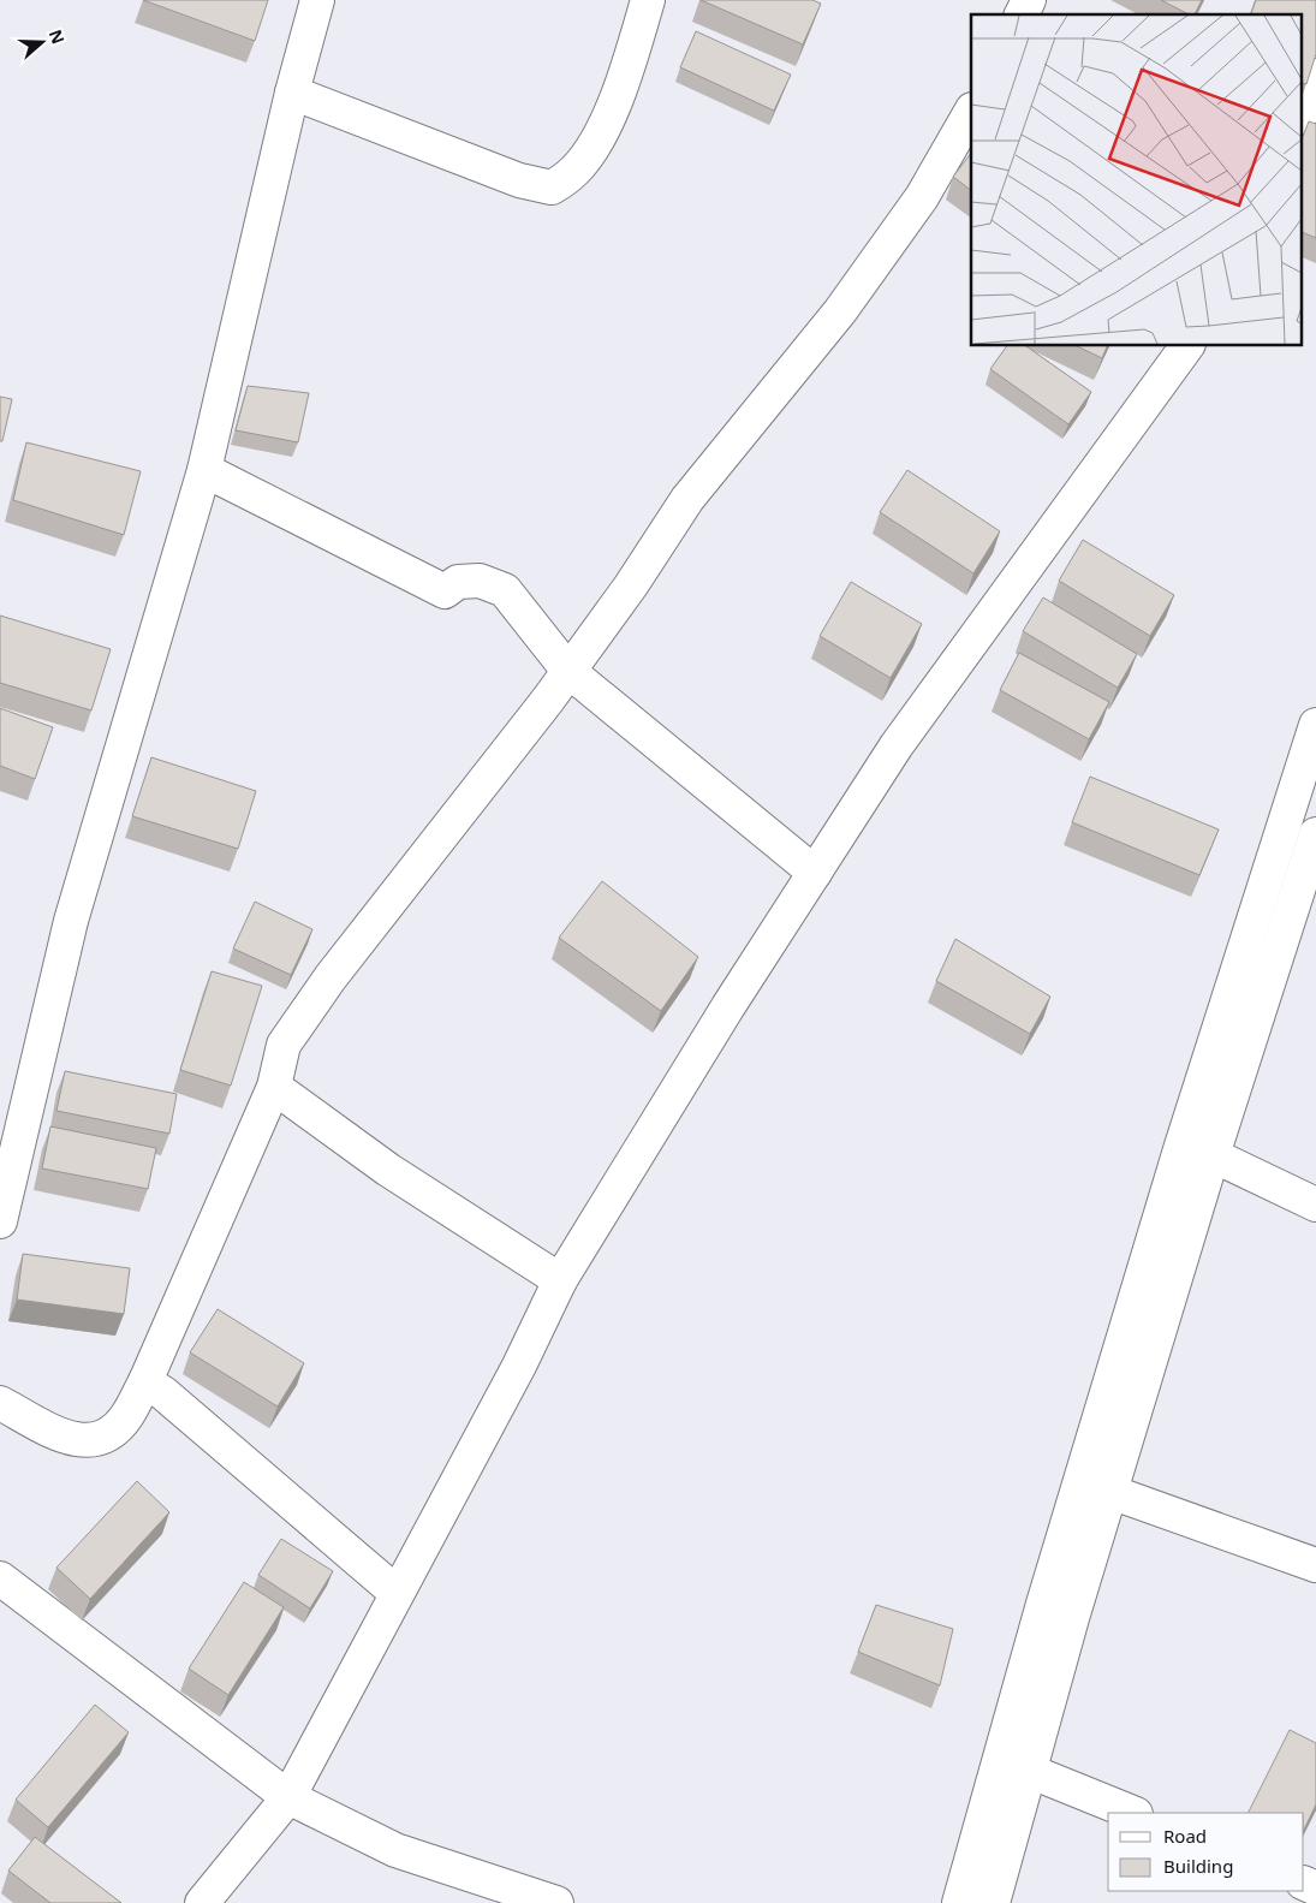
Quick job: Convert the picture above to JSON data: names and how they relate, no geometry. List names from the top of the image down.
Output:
{
  "legend": ["Road", "Building"],
  "north": "right"
}
